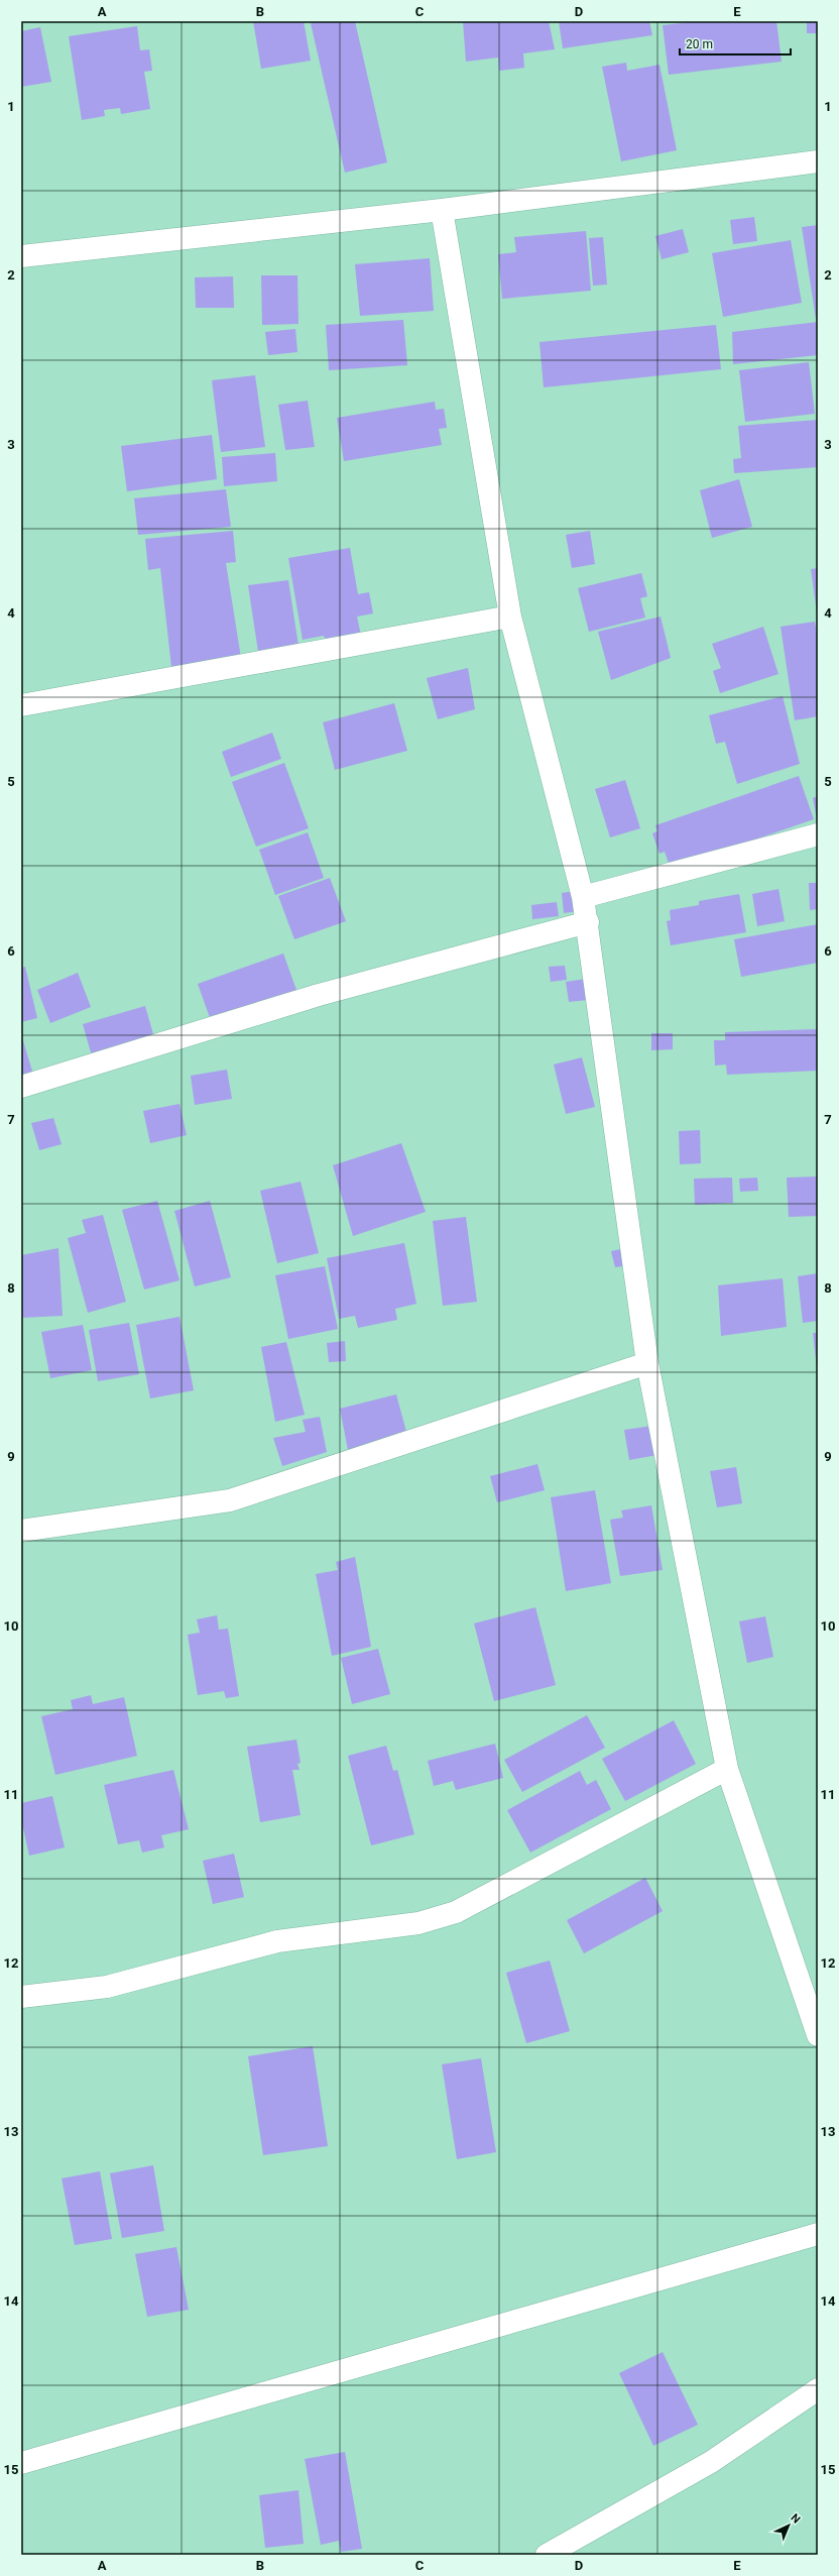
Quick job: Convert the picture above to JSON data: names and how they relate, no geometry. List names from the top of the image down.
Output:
{
  "scale_bar": "20 m",
  "north": "top right",
  "grid": {
    "columns": [
      "A",
      "B",
      "C",
      "D",
      "E"
    ],
    "rows": [
      "1",
      "2",
      "3",
      "4",
      "5",
      "6",
      "7",
      "8",
      "9",
      "10",
      "11",
      "12",
      "13",
      "14",
      "15"
    ]
  }
}
